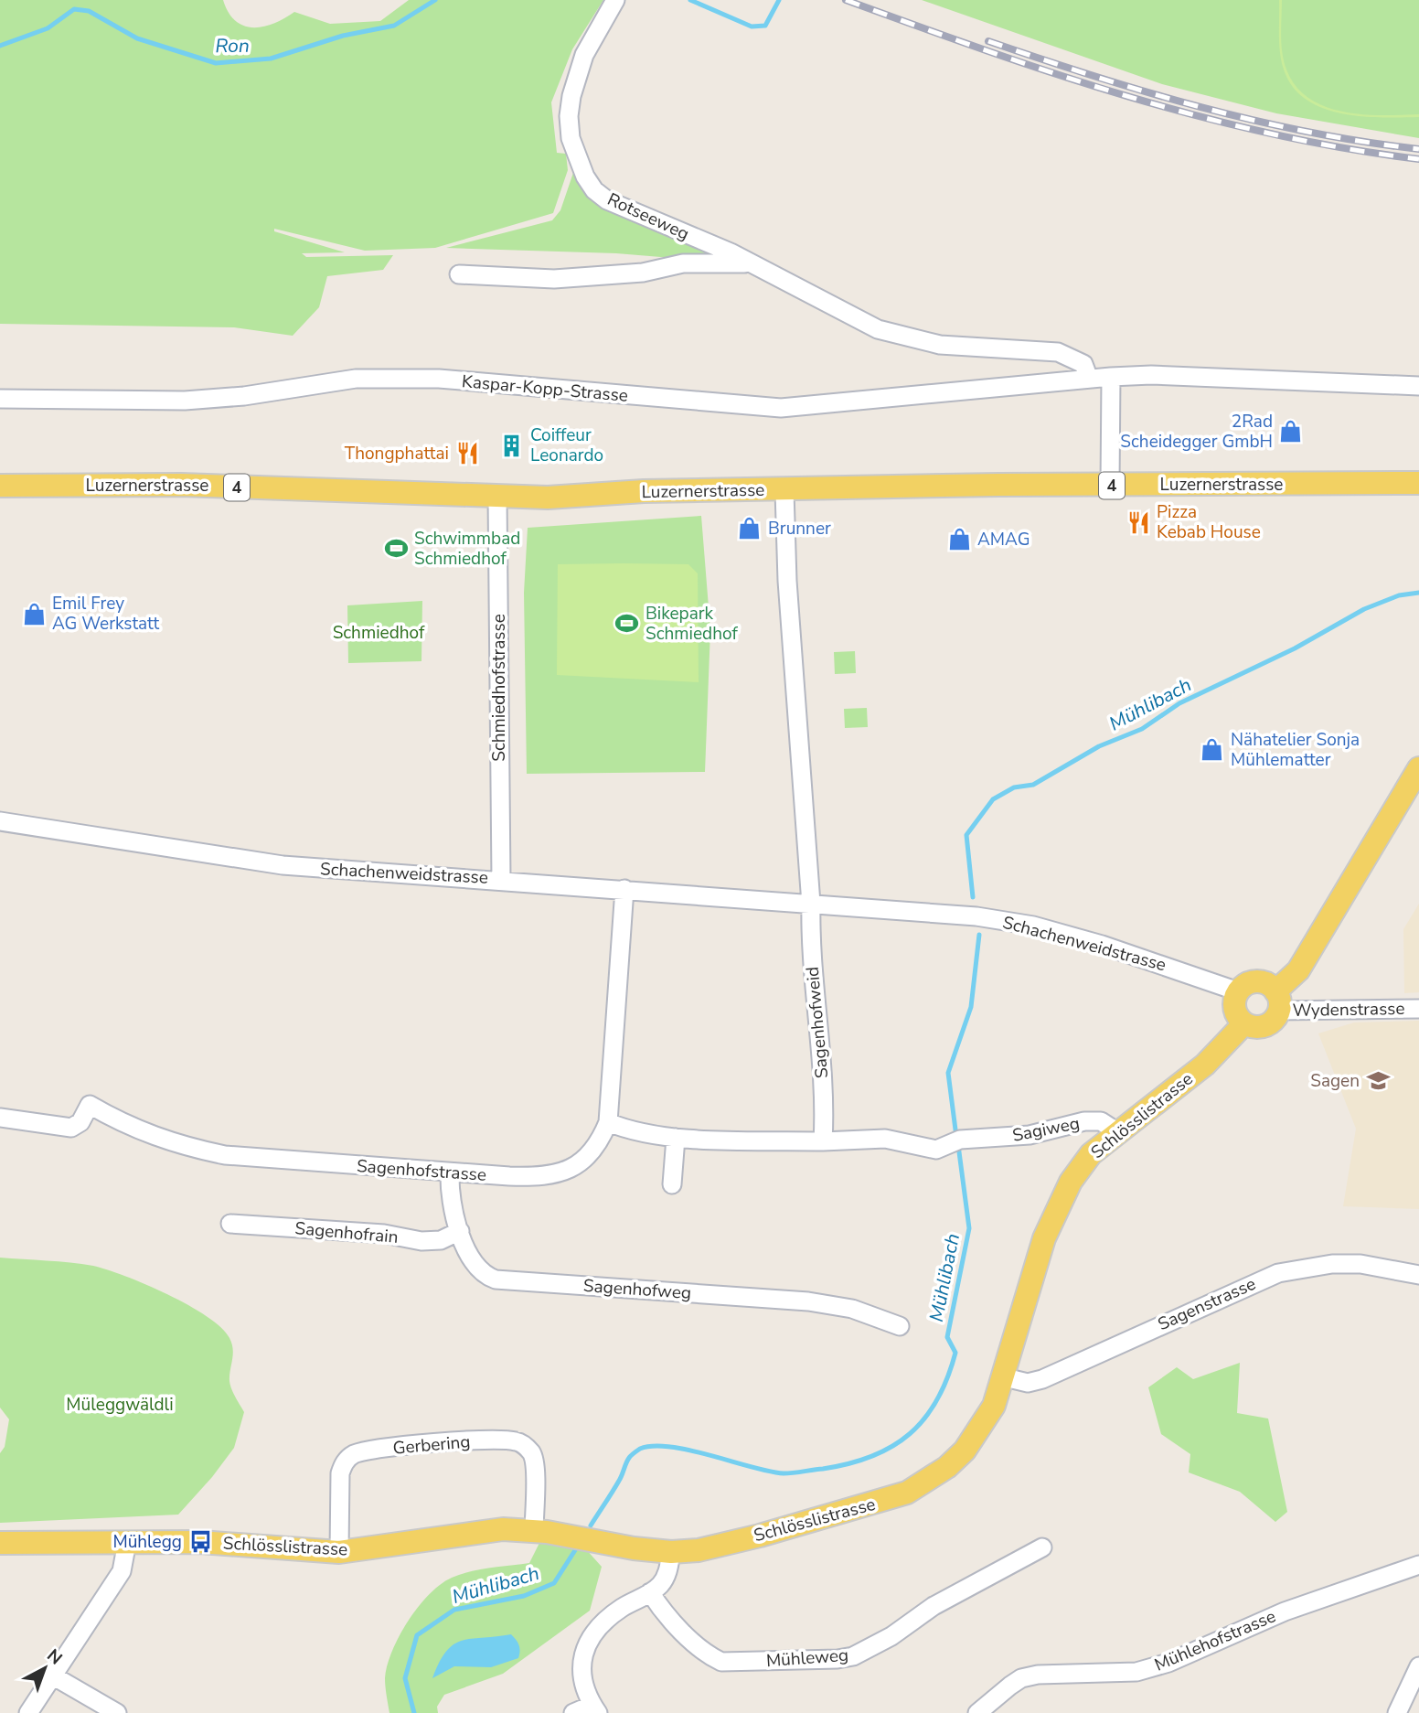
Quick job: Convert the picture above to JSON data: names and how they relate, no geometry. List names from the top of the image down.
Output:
{
  "streets": {
    "main road": ["Luzernerstrasse", "4", "Schlösslistrasse"],
    "street": [
      "Rotseeweg",
      "Kaspar-Kopp-Strasse",
      "Schmiedhofstrasse",
      "Schachenweidstrasse",
      "Wydenstrasse",
      "Sagenhofweid",
      "Sagiweg",
      "Sagenhofstrasse",
      "Sagenhofrain",
      "Sagenhofweg",
      "Sagenstrasse",
      "Gerbering",
      "Mühlehofstrasse",
      "Mühleweg"
    ]
  },
  "crossings": [
    ["Rotseeweg", "Kaspar-Kopp-Strasse"],
    ["Luzernerstrasse", "Schmiedhofstrasse"],
    ["Schmiedhofstrasse", "Schachenweidstrasse"],
    ["Schachenweidstrasse", "Wydenstrasse"],
    ["Schachenweidstrasse", "Sagenhofweid"],
    ["Schachenweidstrasse", "Schlösslistrasse"],
    ["Schachenweidstrasse", "Sagenhofstrasse"],
    ["Wydenstrasse", "Schlösslistrasse"],
    ["Sagenhofweid", "Sagiweg"],
    ["Schlösslistrasse", "Sagiweg"],
    ["Schlösslistrasse", "Sagenstrasse"],
    ["Schlösslistrasse", "Gerbering"],
    ["Sagenhofstrasse", "Sagenhofweg"],
    ["Sagenhofrain", "Sagenhofweg"]
  ],
  "water": ["Ron", "Mühlibach"],
  "parks": ["Schmiedhof", "Müleggwäldli"],
  "places": {
    "shop": [
      "2Rad Scheidegger GmbH",
      "Brunner",
      "AMAG",
      "Emil Frey AG Werkstatt",
      "Nähatelier Sonja Mühlematter"
    ],
    "building": ["Coiffeur Leonardo"],
    "restaurant": ["Thongphattai", "Pizza Kebab House"],
    "sports": ["Schwimmbad Schmiedhof", "Bikepark Schmiedhof"],
    "school or university": ["Sagen"],
    "bus stop": ["Mühlegg"]
  },
  "north": "top right"
}
